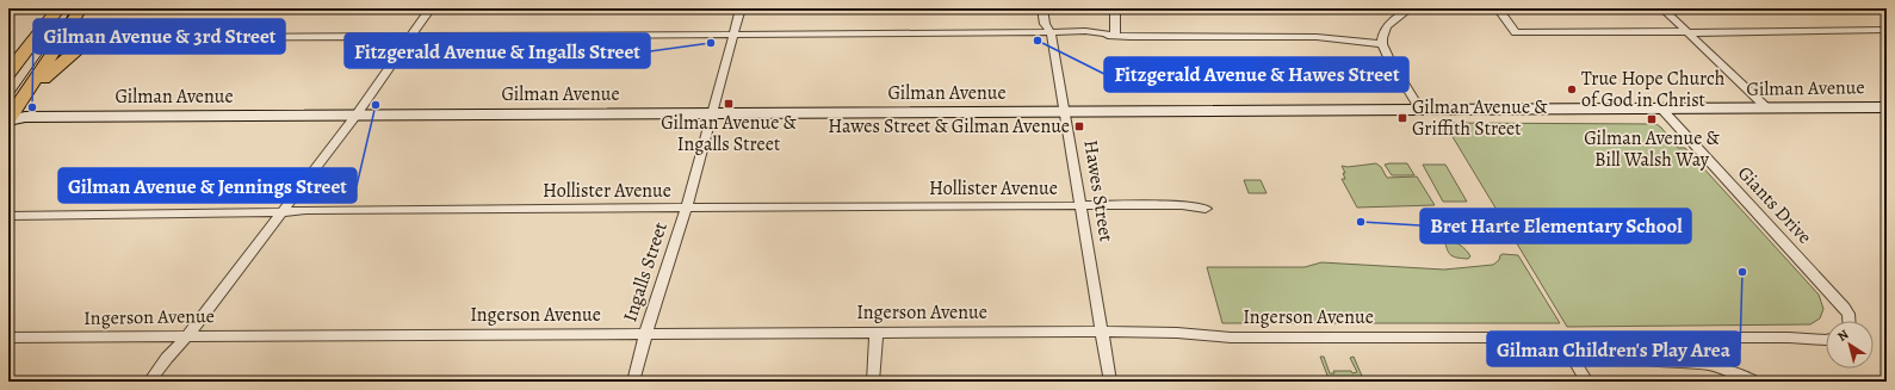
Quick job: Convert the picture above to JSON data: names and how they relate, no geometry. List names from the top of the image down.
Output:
{
  "streets": {
    "street": [
      "Gilman Avenue",
      "Hollister Avenue",
      "Hawes Street",
      "Giants Drive",
      "Ingalls Street",
      "Ingerson Avenue"
    ]
  },
  "crossings": [
    ["Gilman Avenue", "Hawes Street"],
    ["Gilman Avenue", "Giants Drive"],
    ["Gilman Avenue", "Ingalls Street"],
    ["Hollister Avenue", "Hawes Street"],
    ["Hollister Avenue", "Ingalls Street"],
    ["Hawes Street", "Ingerson Avenue"],
    ["Ingalls Street", "Ingerson Avenue"]
  ],
  "places": {
    "other": [
      "Fitzgerald Avenue & Hawes Street",
      "Fitzgerald Avenue & Ingalls Street",
      "True Hope Church of God in Christ",
      "Gilman Avenue & Jennings Street",
      "Gilman Avenue & 3rd Street",
      "Bret Harte Elementary School",
      "Gilman Children's Play Area"
    ],
    "transit": [
      "Gilman Avenue & Ingalls Street",
      "Gilman Avenue & Griffith Street",
      "Gilman Avenue & Bill Walsh Way",
      "Hawes Street & Gilman Avenue"
    ]
  },
  "north": "top left"
}
